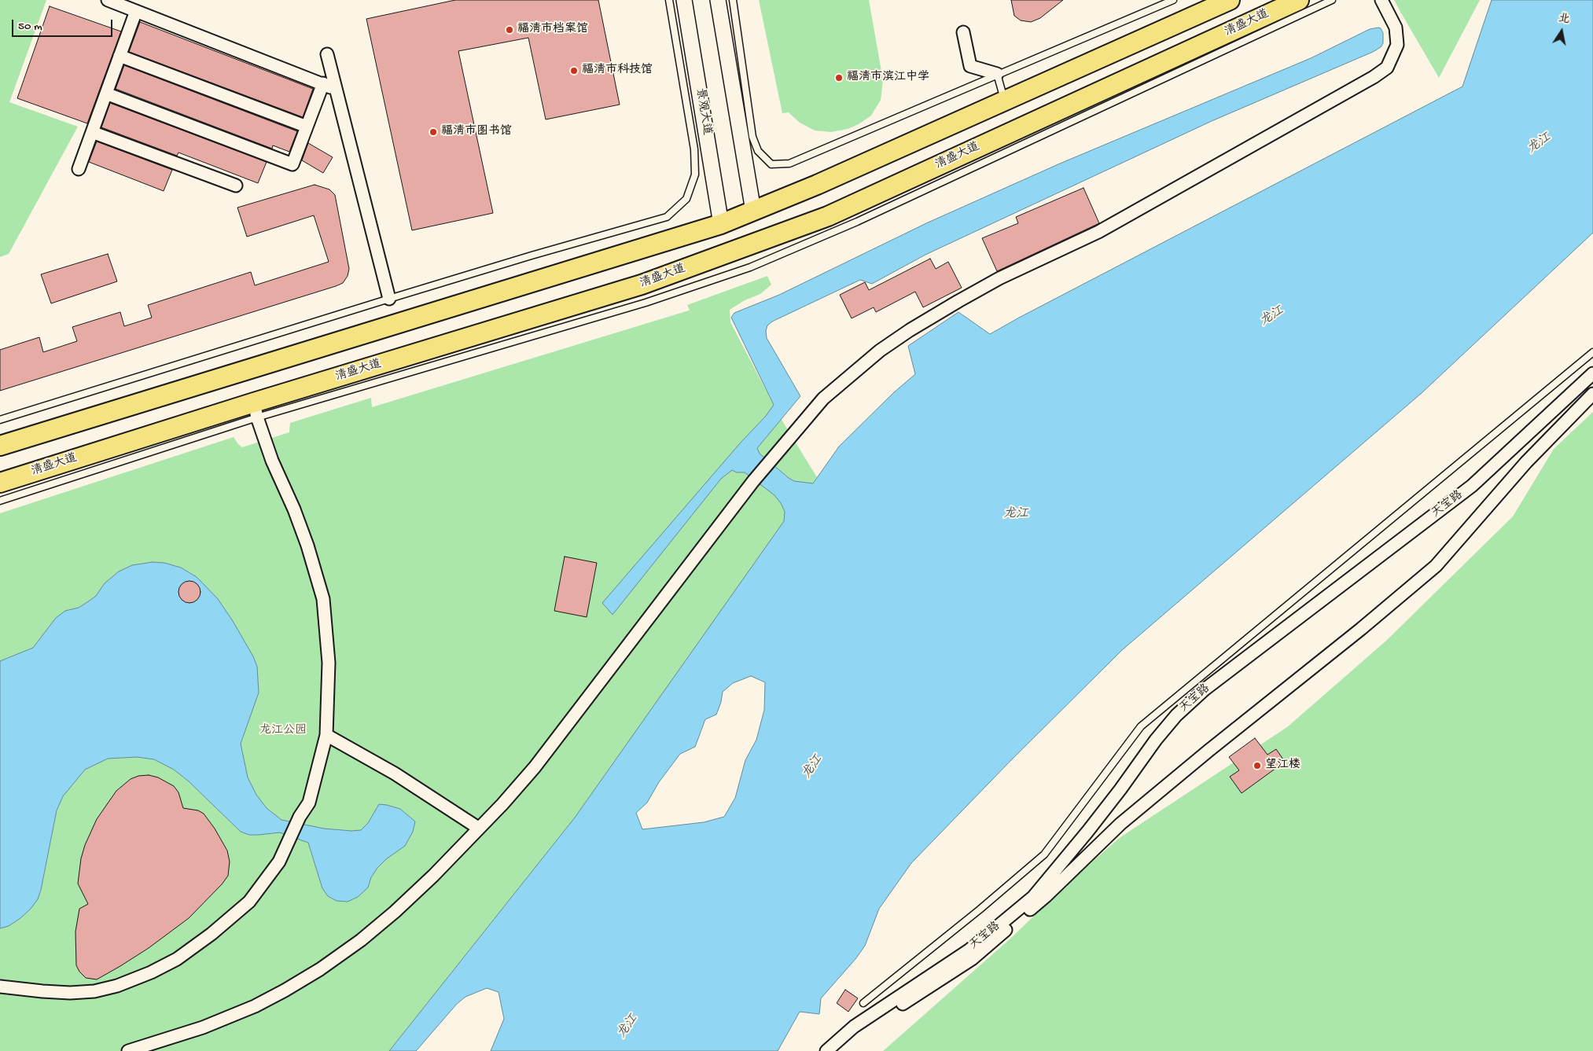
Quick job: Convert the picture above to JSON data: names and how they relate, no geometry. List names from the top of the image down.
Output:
{
  "streets": {
    "main road": ["清盛大道"],
    "street": ["景观大道", "天宝路"]
  },
  "water": ["龙江"],
  "parks": ["龙江公园"],
  "places": [
    "福清市档案馆",
    "福清市科技馆",
    "福清市滨江中学",
    "福清市图书馆",
    "望江楼"
  ],
  "scale_bar": "50 m",
  "north": "top"
}
